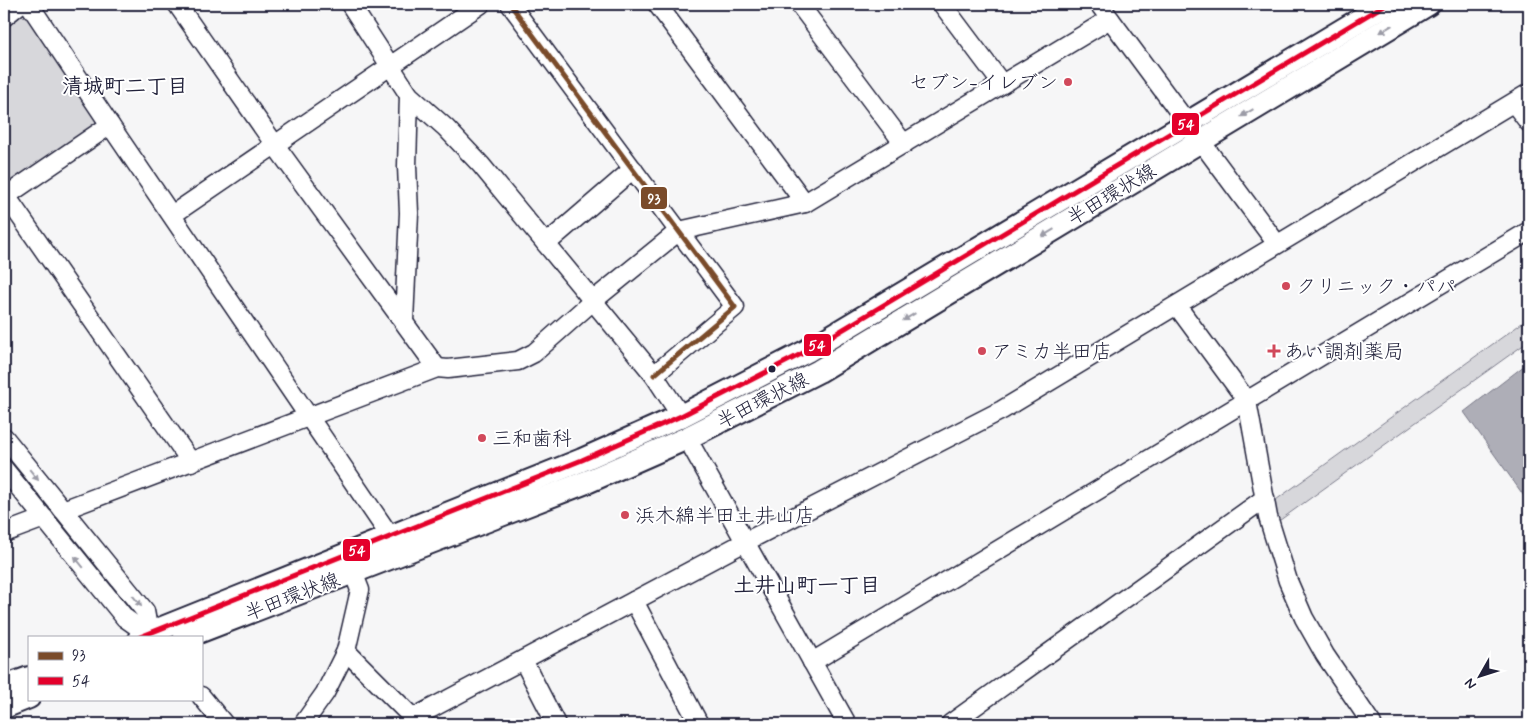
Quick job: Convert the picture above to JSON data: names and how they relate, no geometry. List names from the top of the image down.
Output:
{
  "streets": {
    "main road": ["半田環状線"]
  },
  "districts": ["清城町二丁目", "土井山町一丁目"],
  "places": {
    "other": [
      "セブン-イレブン",
      "クリニック・パパ",
      "アミカ半田店",
      "三和歯科",
      "浜木綿半田土井山店"
    ],
    "health": ["あい調剤薬局"]
  },
  "lines": ["transit line 93", "transit line 54"],
  "legend": ["93", "54"],
  "north": "bottom left"
}
